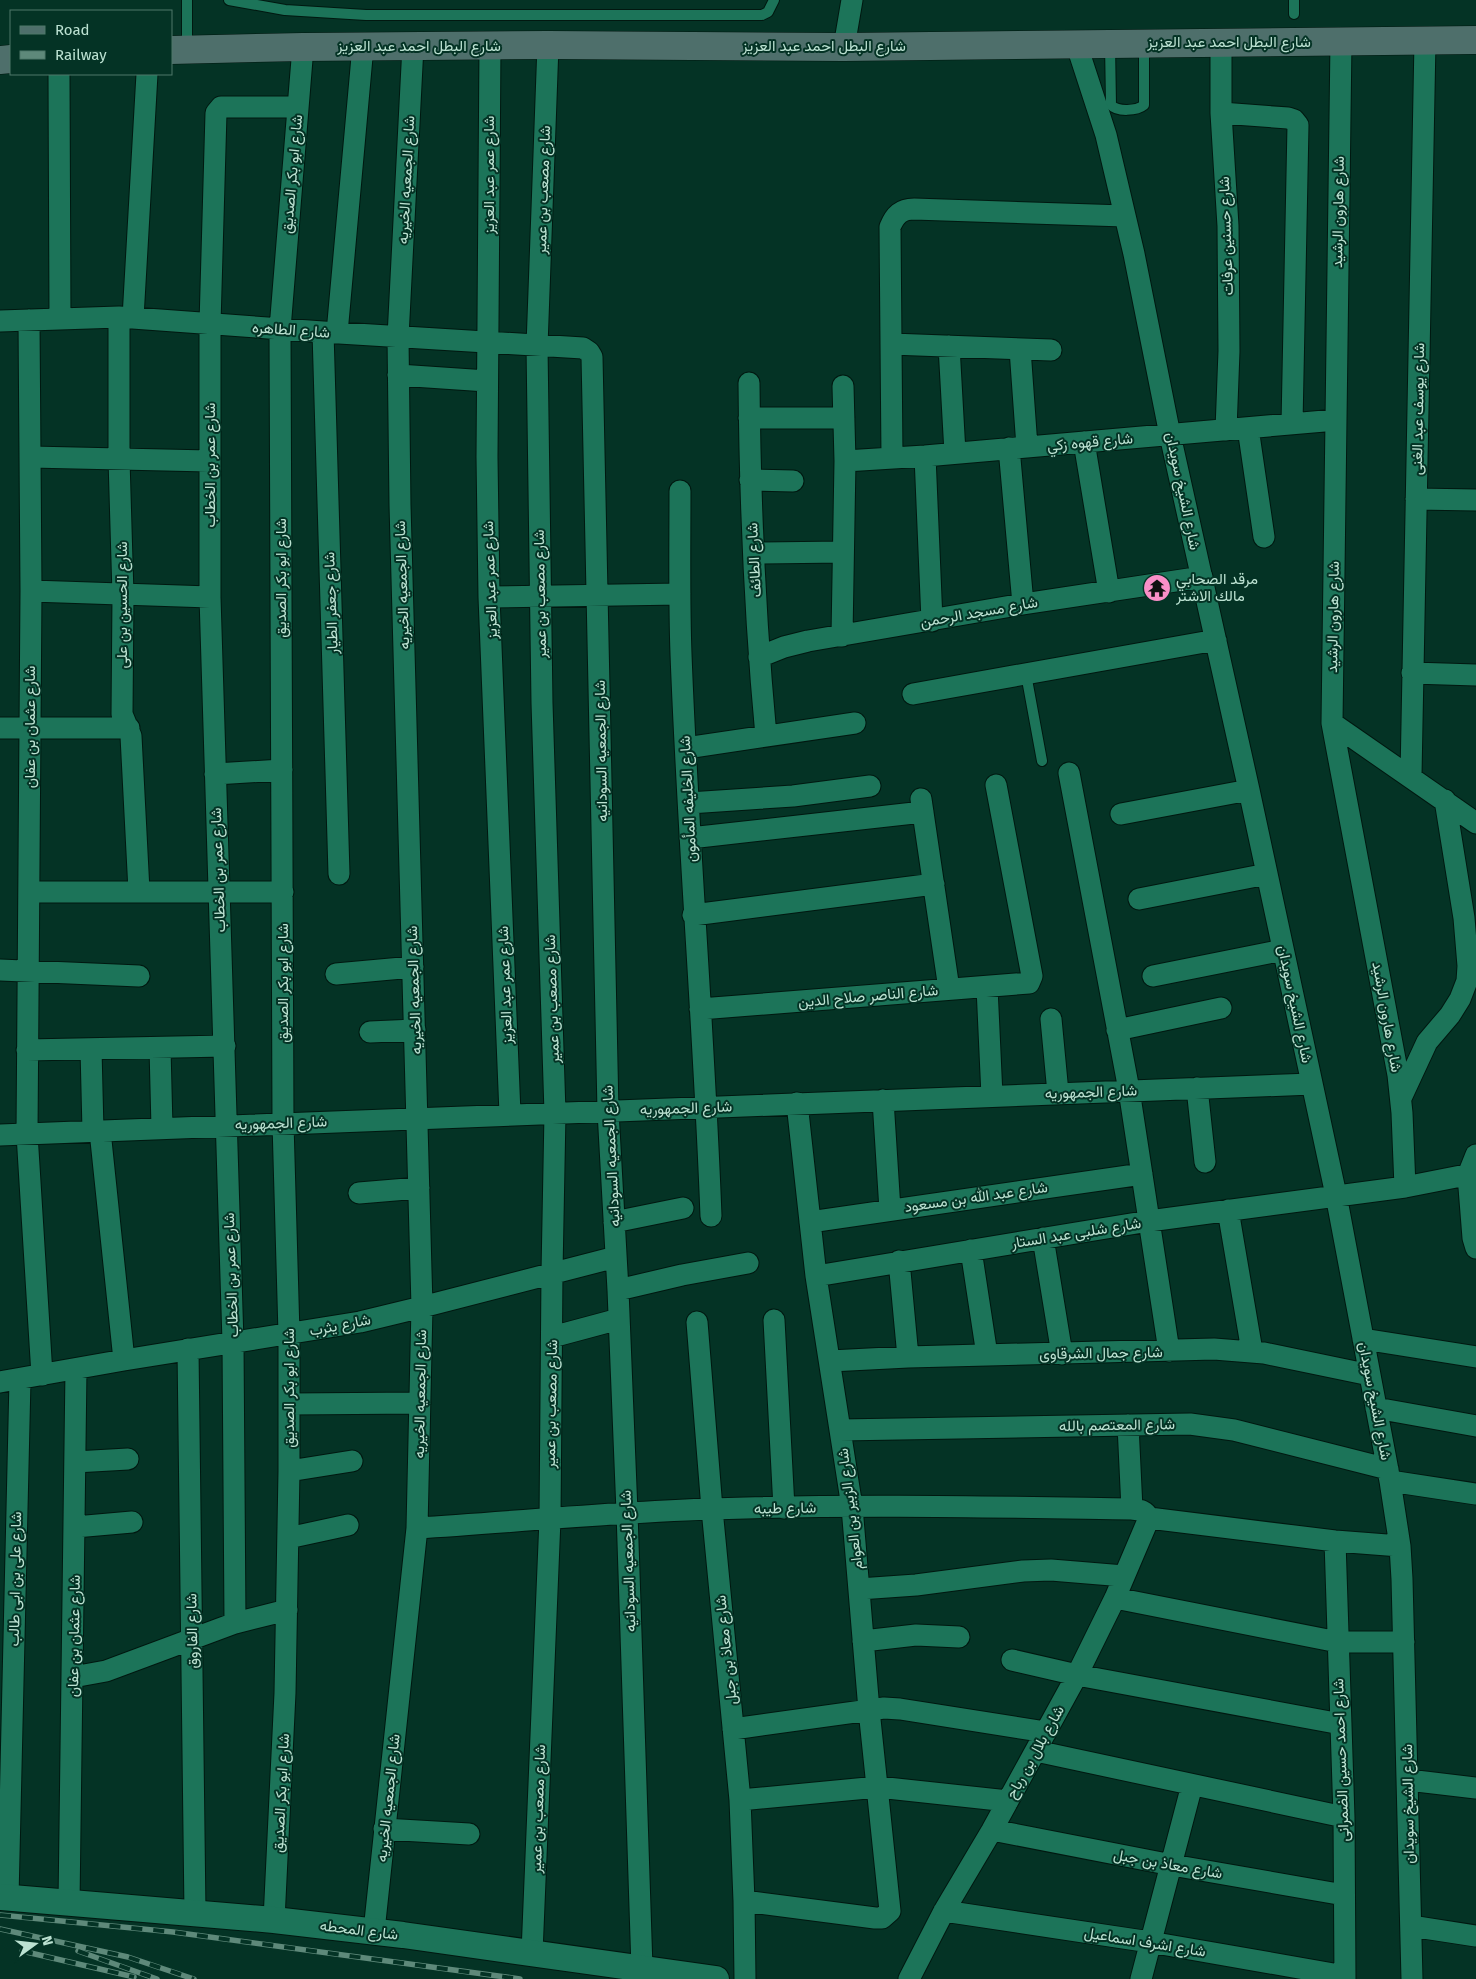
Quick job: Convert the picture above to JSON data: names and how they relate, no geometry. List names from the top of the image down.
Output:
{
  "streets": {
    "main road": ["شارع البطل احمد عبد العزيز"],
    "street": [
      "شارع ابو بكر الصديق",
      "شارع عمر عبد العزيز",
      "شارع الجمعيه الخيريه",
      "شارع مصعب بن عمير",
      "شارع هارون الرشيد",
      "شارع حسنين عرفات",
      "شارع الطاهره",
      "شارع يوسف عبد الغنى",
      "شارع قهوه زكي",
      "شارع عمر بن الخطاب",
      "شارع الشيخ سويدان",
      "شارع الطائف",
      "شارع جعفر الطيار",
      "شارع الحسين بن على",
      "شارع مسجد الرحمن",
      "شارع عثمان بن عفان",
      "شارع الجمعيه السودانيه",
      "شارع الخليفه المأمون",
      "شارع الناصر صلاح الدين",
      "شارع الجمهوريه",
      "شارع عبد الله بن مسعود",
      "شارع شلبى عبد الستار",
      "شارع يثرب",
      "شارع جمال الشرقاوى",
      "شارع المعتصم بالله",
      "شارع طيبه",
      "شارع الزبير بن العوام",
      "شارع على بن ابى طالب",
      "شارع الفاروق",
      "شارع معاذ بن جبل",
      "شارع بلال بن رباح",
      "شارع احمد حسين الضمرانى",
      "شارع المحطه",
      "شارع اشرف اسماعيل"
    ]
  },
  "crossings": [
    ["شارع البطل احمد عبد العزيز", "شارع ابو بكر الصديق"],
    ["شارع البطل احمد عبد العزيز", "شارع عمر عبد العزيز"],
    ["شارع البطل احمد عبد العزيز", "شارع الجمعيه الخيريه"],
    ["شارع البطل احمد عبد العزيز", "شارع مصعب بن عمير"],
    ["شارع البطل احمد عبد العزيز", "شارع هارون الرشيد"],
    ["شارع البطل احمد عبد العزيز", "شارع حسنين عرفات"],
    ["شارع البطل احمد عبد العزيز", "شارع يوسف عبد الغنى"],
    ["شارع البطل احمد عبد العزيز", "شارع الشيخ سويدان"],
    ["شارع البطل احمد عبد العزيز", "شارع جعفر الطيار"],
    ["شارع ابو بكر الصديق", "شارع الطاهره"],
    ["شارع ابو بكر الصديق", "شارع عمر بن الخطاب"],
    ["شارع ابو بكر الصديق", "شارع الجمهوريه"],
    ["شارع ابو بكر الصديق", "شارع يثرب"],
    ["شارع ابو بكر الصديق", "شارع المحطه"],
    ["شارع عمر عبد العزيز", "شارع الطاهره"],
    ["شارع عمر عبد العزيز", "شارع الجمهوريه"],
    ["شارع الجمعيه الخيريه", "شارع الطاهره"],
    ["شارع الجمعيه الخيريه", "شارع الجمهوريه"],
    ["شارع الجمعيه الخيريه", "شارع يثرب"],
    ["شارع الجمعيه الخيريه", "شارع طيبه"],
    ["شارع الجمعيه الخيريه", "شارع المحطه"],
    ["شارع مصعب بن عمير", "شارع الطاهره"],
    ["شارع مصعب بن عمير", "شارع الجمهوريه"],
    ["شارع مصعب بن عمير", "شارع يثرب"],
    ["شارع مصعب بن عمير", "شارع طيبه"],
    ["شارع مصعب بن عمير", "شارع المحطه"],
    ["شارع هارون الرشيد", "شارع قهوه زكي"],
    ["شارع هارون الرشيد", "شارع شلبى عبد الستار"],
    ["شارع حسنين عرفات", "شارع قهوه زكي"],
    ["شارع الطاهره", "شارع عمر بن الخطاب"],
    ["شارع الطاهره", "شارع جعفر الطيار"],
    ["شارع الطاهره", "شارع الحسين بن على"],
    ["شارع الطاهره", "شارع عثمان بن عفان"],
    ["شارع الطاهره", "شارع الجمعيه السودانيه"],
    ["شارع قهوه زكي", "شارع الشيخ سويدان"],
    ["شارع عمر بن الخطاب", "شارع الجمهوريه"],
    ["شارع عمر بن الخطاب", "شارع يثرب"],
    ["شارع الشيخ سويدان", "شارع مسجد الرحمن"],
    ["شارع الشيخ سويدان", "شارع الجمهوريه"],
    ["شارع الشيخ سويدان", "شارع شلبى عبد الستار"],
    ["شارع الشيخ سويدان", "شارع جمال الشرقاوى"],
    ["شارع الشيخ سويدان", "شارع المعتصم بالله"],
    ["شارع الشيخ سويدان", "شارع طيبه"],
    ["شارع الطائف", "شارع مسجد الرحمن"],
    ["شارع عثمان بن عفان", "شارع الجمهوريه"],
    ["شارع عثمان بن عفان", "شارع يثرب"],
    ["شارع عثمان بن عفان", "شارع المحطه"],
    ["شارع الجمعيه السودانيه", "شارع الجمهوريه"],
    ["شارع الجمعيه السودانيه", "شارع يثرب"],
    ["شارع الجمعيه السودانيه", "شارع طيبه"],
    ["شارع الجمعيه السودانيه", "شارع المحطه"],
    ["شارع الخليفه المأمون", "شارع الناصر صلاح الدين"],
    ["شارع الخليفه المأمون", "شارع الجمهوريه"],
    ["شارع الجمهوريه", "شارع الزبير بن العوام"],
    ["شارع عبد الله بن مسعود", "شارع الزبير بن العوام"],
    ["شارع شلبى عبد الستار", "شارع الزبير بن العوام"],
    ["شارع يثرب", "شارع على بن ابى طالب"],
    ["شارع يثرب", "شارع الفاروق"],
    ["شارع جمال الشرقاوى", "شارع الزبير بن العوام"],
    ["شارع المعتصم بالله", "شارع الزبير بن العوام"],
    ["شارع طيبه", "شارع الزبير بن العوام"],
    ["شارع طيبه", "شارع معاذ بن جبل"],
    ["شارع طيبه", "شارع بلال بن رباح"],
    ["شارع طيبه", "شارع احمد حسين الضمرانى"],
    ["شارع الزبير بن العوام", "شارع معاذ بن جبل"],
    ["شارع على بن ابى طالب", "شارع المحطه"],
    ["شارع الفاروق", "شارع المحطه"],
    ["شارع معاذ بن جبل", "شارع بلال بن رباح"],
    ["شارع معاذ بن جبل", "شارع احمد حسين الضمرانى"],
    ["شارع بلال بن رباح", "شارع اشرف اسماعيل"],
    ["شارع احمد حسين الضمرانى", "شارع اشرف اسماعيل"]
  ],
  "places": {
    "temple": ["مرقد الصحابي مالك الاشتر"]
  },
  "legend": ["Road", "Railway"],
  "north": "right"
}
